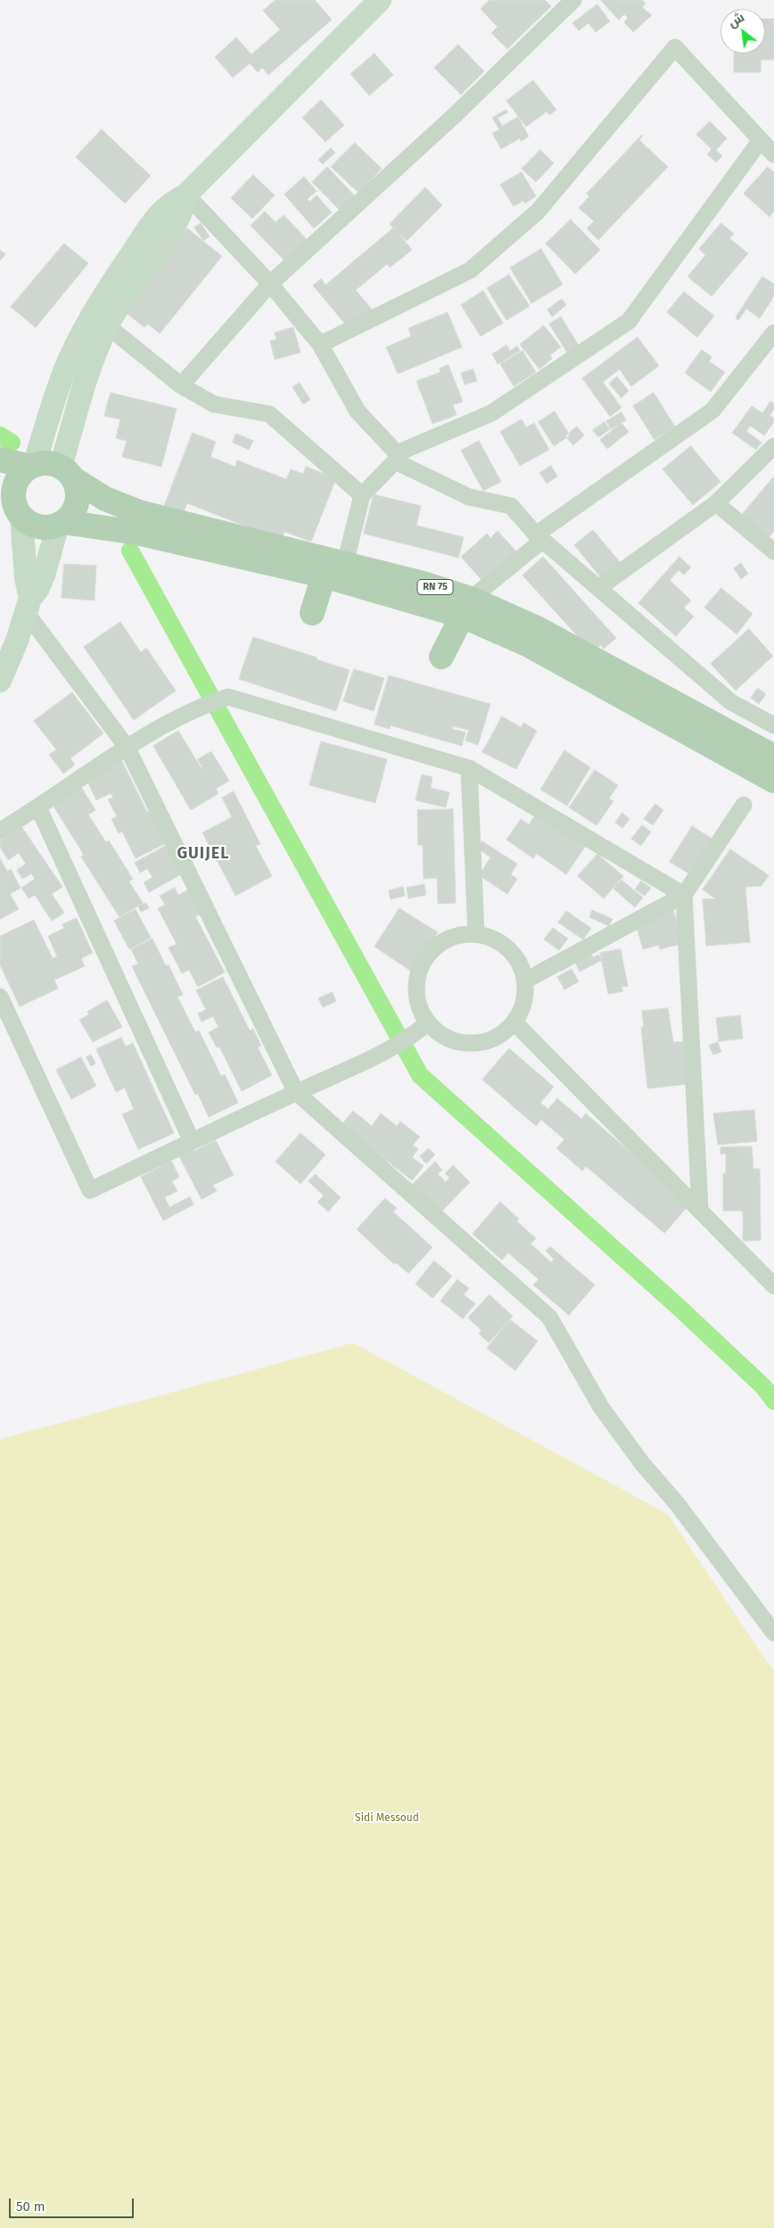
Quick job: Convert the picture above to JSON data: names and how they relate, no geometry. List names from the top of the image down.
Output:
{
  "streets": {
    "main road": ["RN 75"]
  },
  "districts": ["GUIJEL"],
  "parks": ["Sidi Messoud"],
  "scale_bar": "50 m",
  "north": "top left"
}
